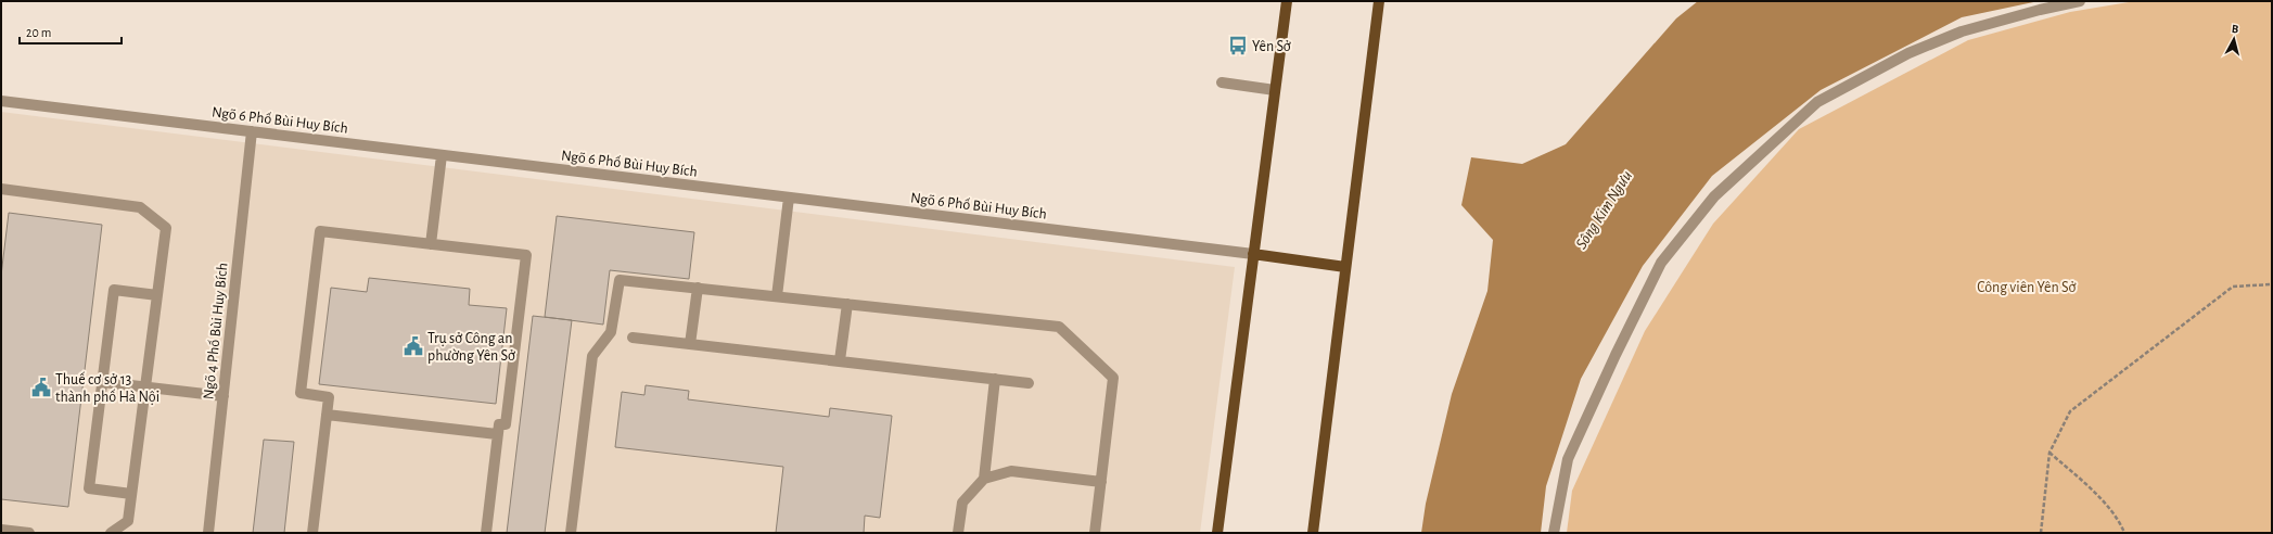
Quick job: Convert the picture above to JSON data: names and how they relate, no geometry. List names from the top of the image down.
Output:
{
  "streets": {
    "street": ["Ngõ 6 Phố Bùi Huy Bích", "Ngõ 4 Phố Bùi Huy Bích"]
  },
  "crossings": [
    ["Ngõ 6 Phố Bùi Huy Bích", "Ngõ 4 Phố Bùi Huy Bích"]
  ],
  "water": ["Sông Kim Ngưu"],
  "parks": ["Công viên Yên Sở"],
  "places": {
    "bus stop": ["Yên Sở"],
    "public building": ["Trụ sở Công an phường Yên Sở", "Thuế cơ sở 13 thành phố Hà Nội"]
  },
  "scale_bar": "20 m",
  "north": "top"
}
